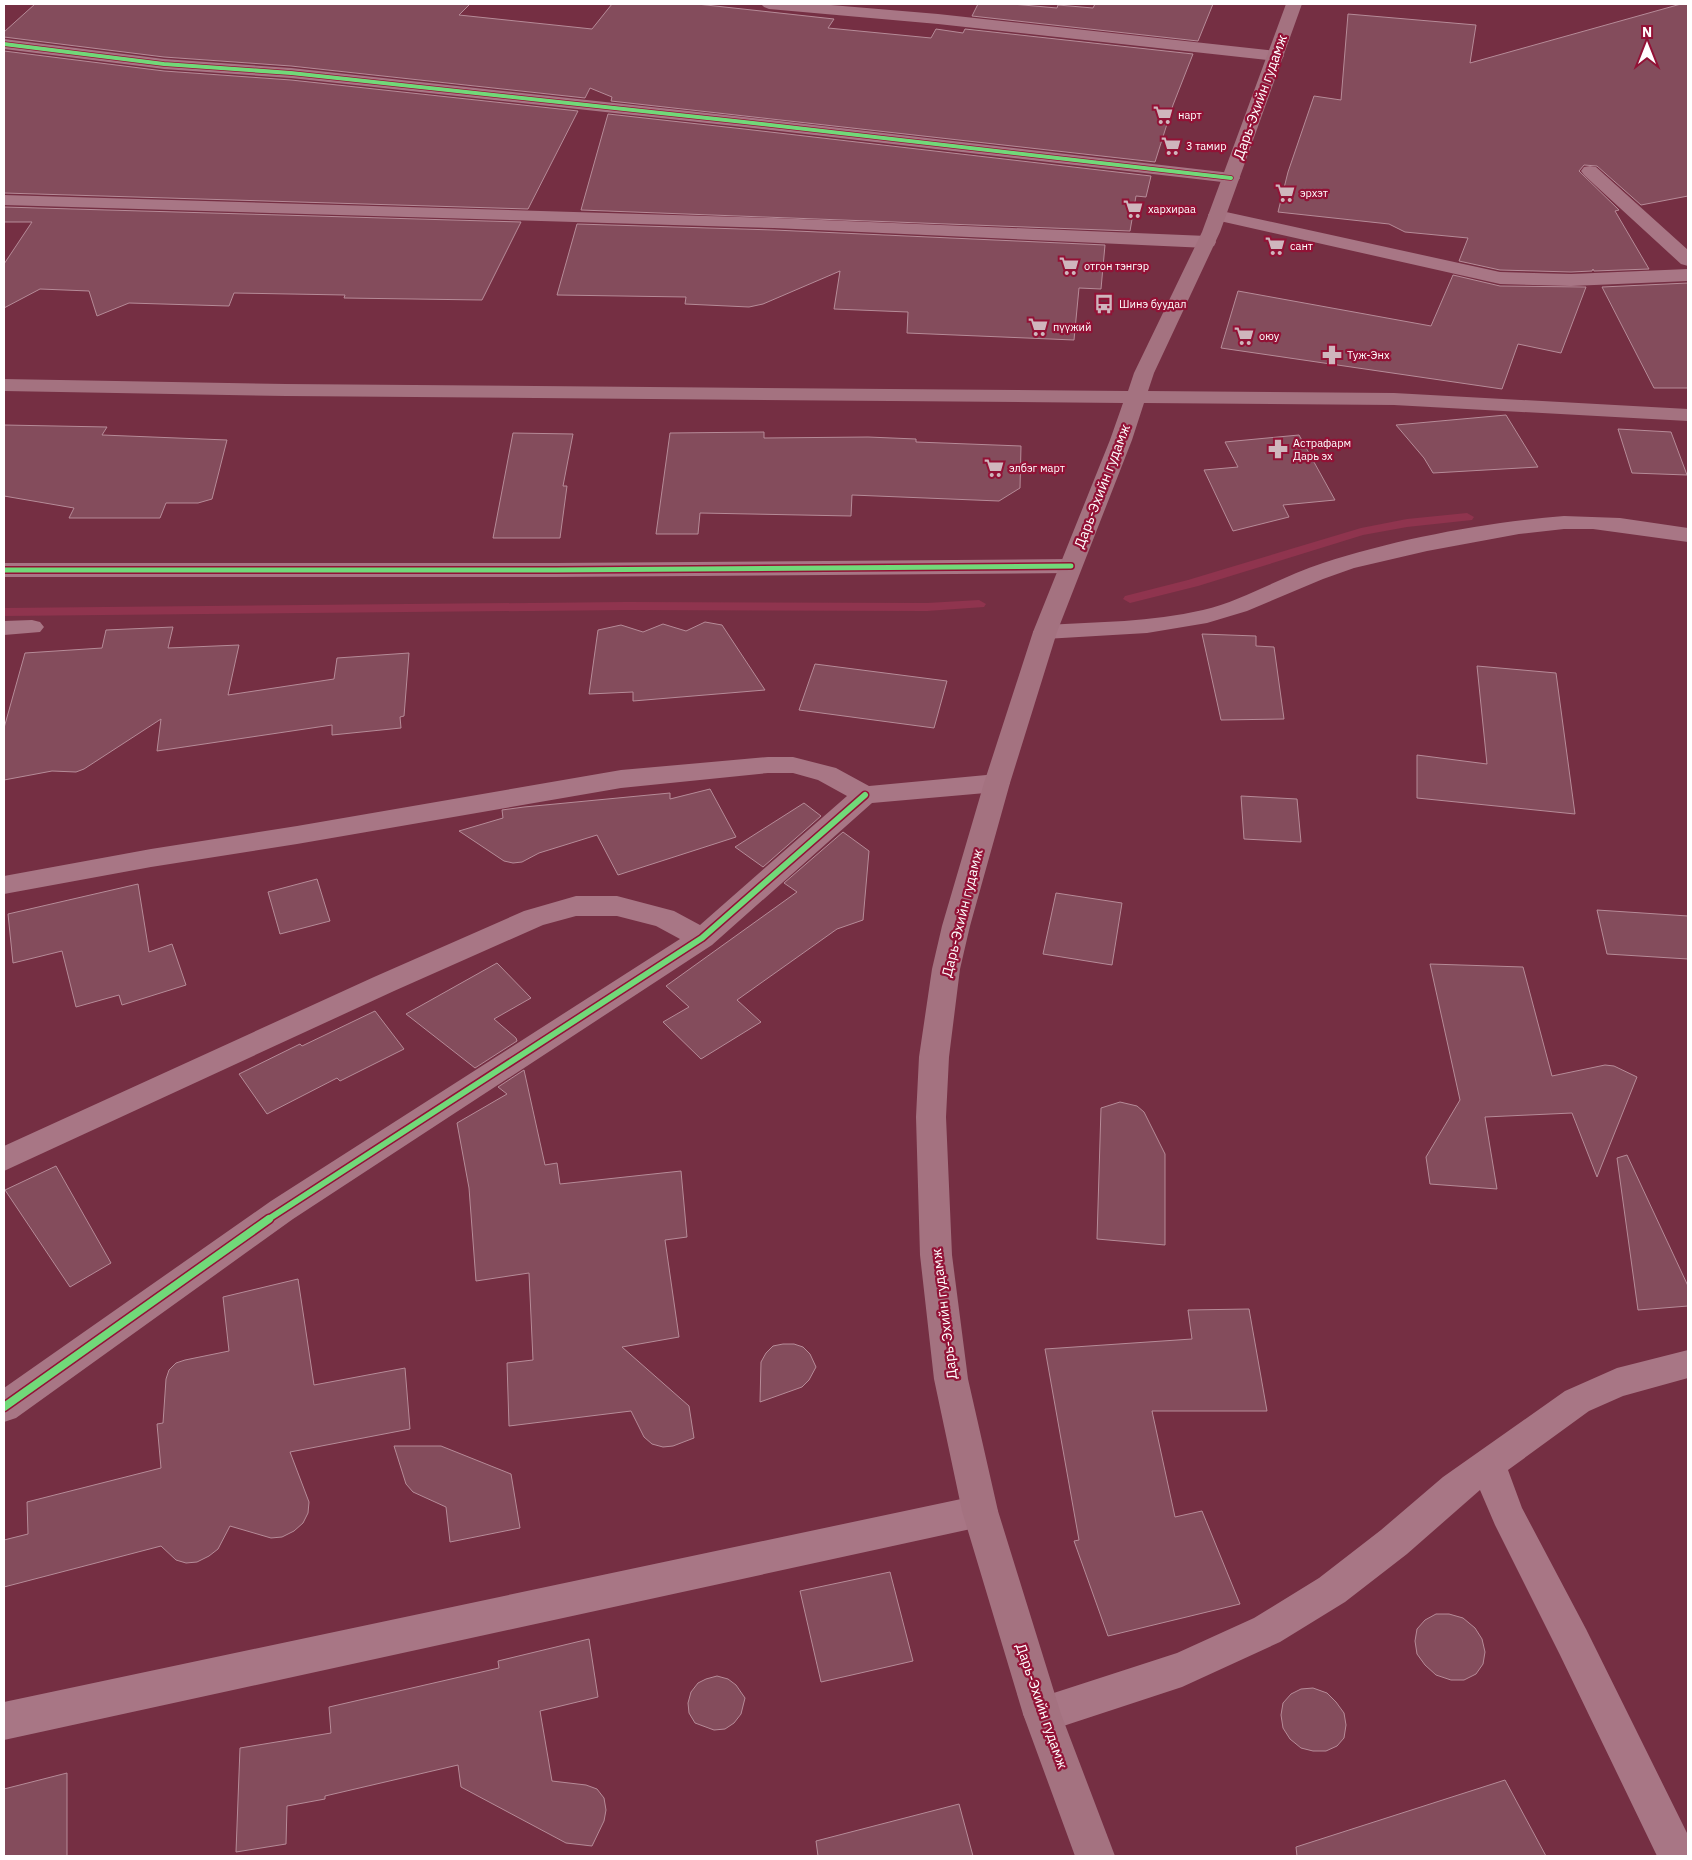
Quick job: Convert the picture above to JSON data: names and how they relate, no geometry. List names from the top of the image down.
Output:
{
  "streets": {
    "main road": ["Дарь-Эхийн гудамж"]
  },
  "places": {
    "supermarket": [
      "нарт",
      "3 тамир",
      "эрхэт",
      "хархираа",
      "сант",
      "отгон тэнгэр",
      "пүүжий",
      "оюу",
      "элбэг март"
    ],
    "bus stop": ["Шинэ буудал"],
    "pharmacy": ["Туж-Энх", "Астрафарм Дарь эх"]
  },
  "north": "top"
}
